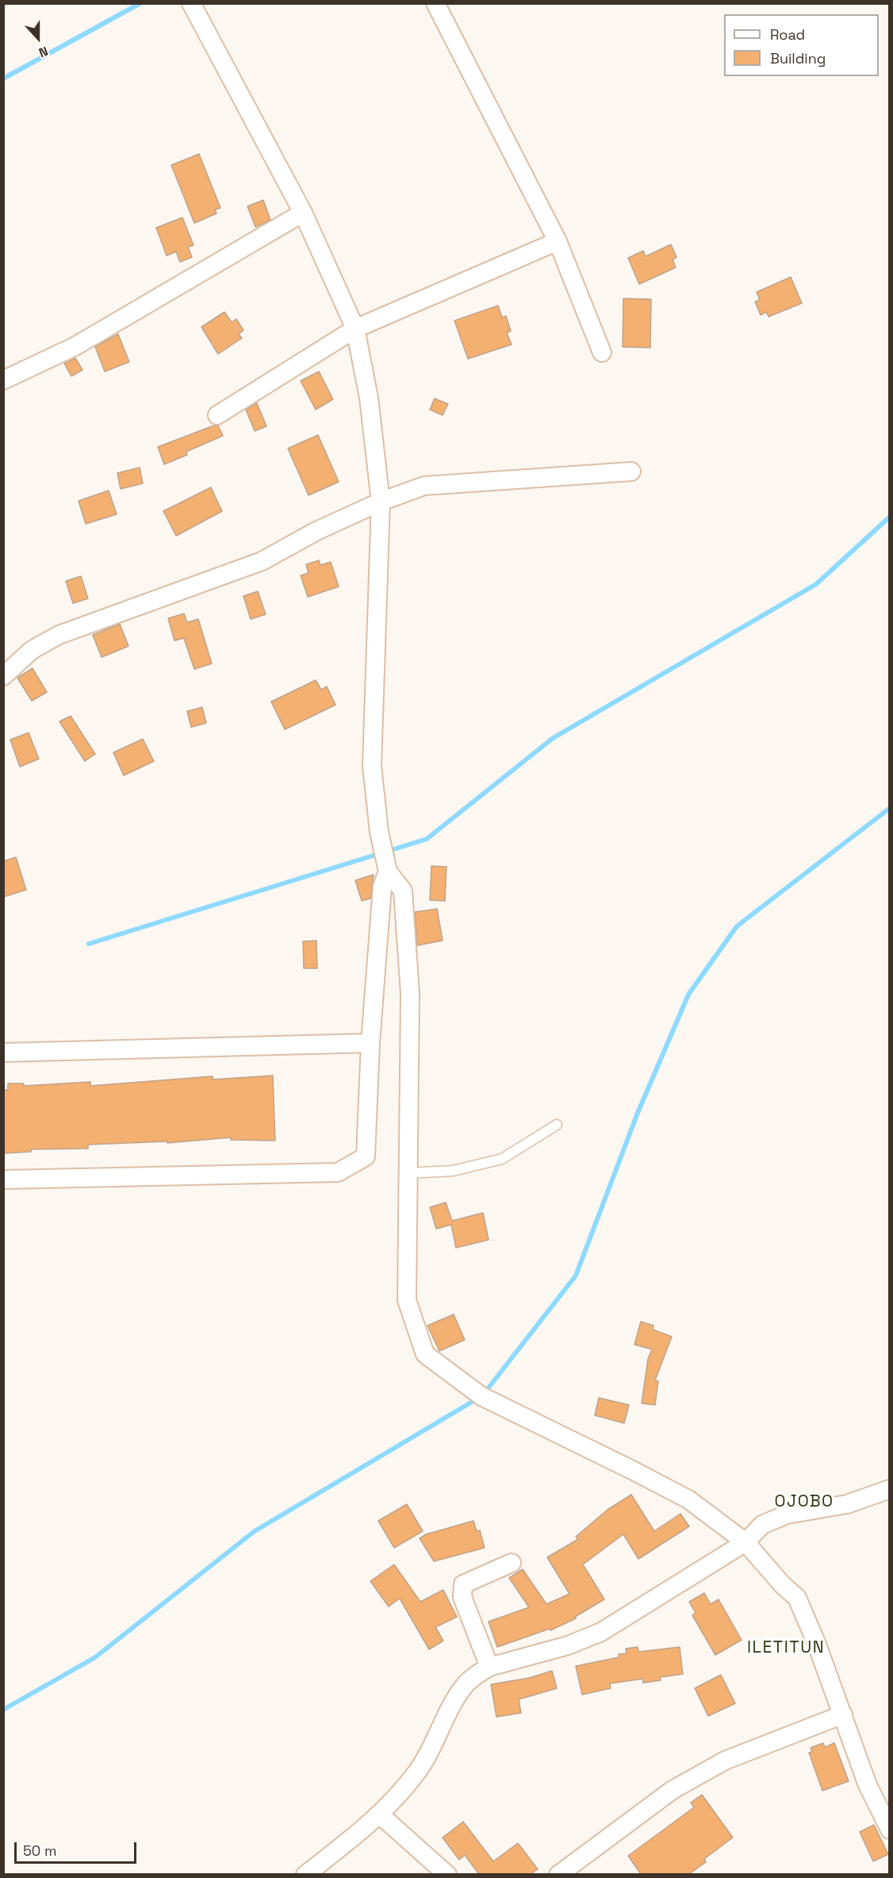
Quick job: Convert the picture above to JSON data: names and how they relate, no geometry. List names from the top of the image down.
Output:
{
  "districts": ["OJOBO", "ILETITUN"],
  "legend": ["Road", "Building"],
  "scale_bar": "50 m",
  "north": "bottom"
}
